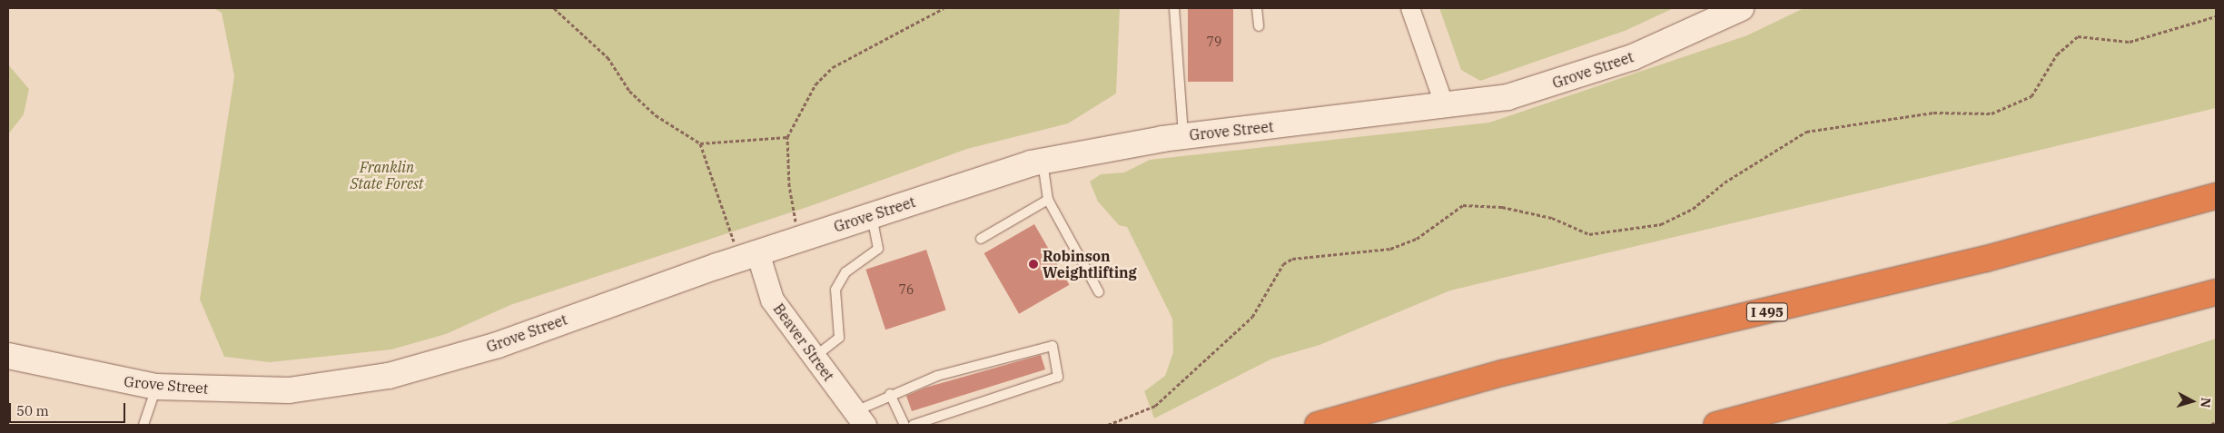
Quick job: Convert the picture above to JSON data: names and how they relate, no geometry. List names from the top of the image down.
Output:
{
  "streets": {
    "highway": ["I 495"],
    "main road": ["Grove Street"],
    "street": ["Beaver Street"]
  },
  "crossings": [
    ["Grove Street", "Beaver Street"]
  ],
  "parks": ["Franklin State Forest"],
  "places": ["Robinson Weightlifting"],
  "house_numbers": ["79", "76"],
  "scale_bar": "50 m",
  "north": "right"
}
